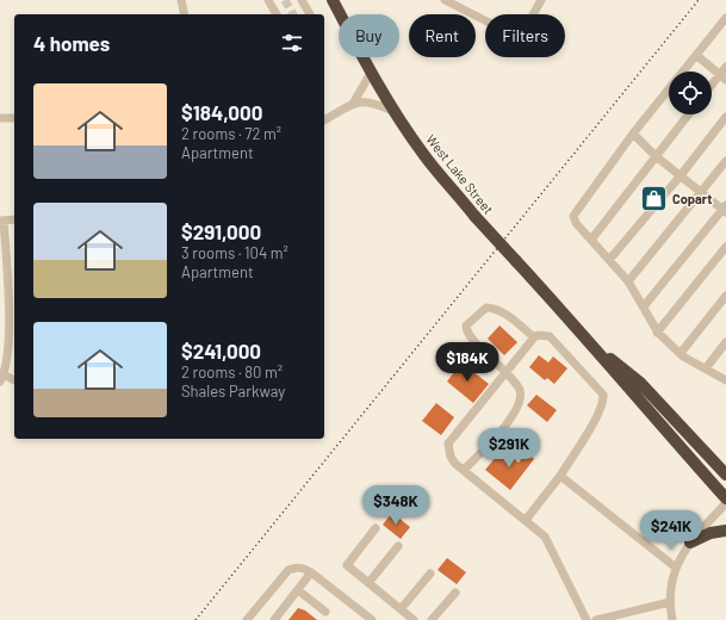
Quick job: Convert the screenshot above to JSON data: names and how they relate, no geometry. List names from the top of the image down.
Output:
{
  "streets": {
    "highway": ["West Lake Street"]
  },
  "places": {
    "shop": ["Copart"]
  },
  "page": {
    "chip": ["Buy", "Rent", "Filters"],
    "heading": "4 homes",
    "list": [
      {
        "name": "$184,000",
        "note": "2 rooms · 72 m² · Apartment"
      },
      {
        "name": "$291,000",
        "note": "3 rooms · 104 m² · Apartment"
      },
      {
        "name": "$241,000",
        "note": "2 rooms · 80 m² · Shales Parkway"
      }
    ],
    "price": [
      "$184K",
      "$291K",
      "$348K",
      "$241K"
    ]
  }
}
